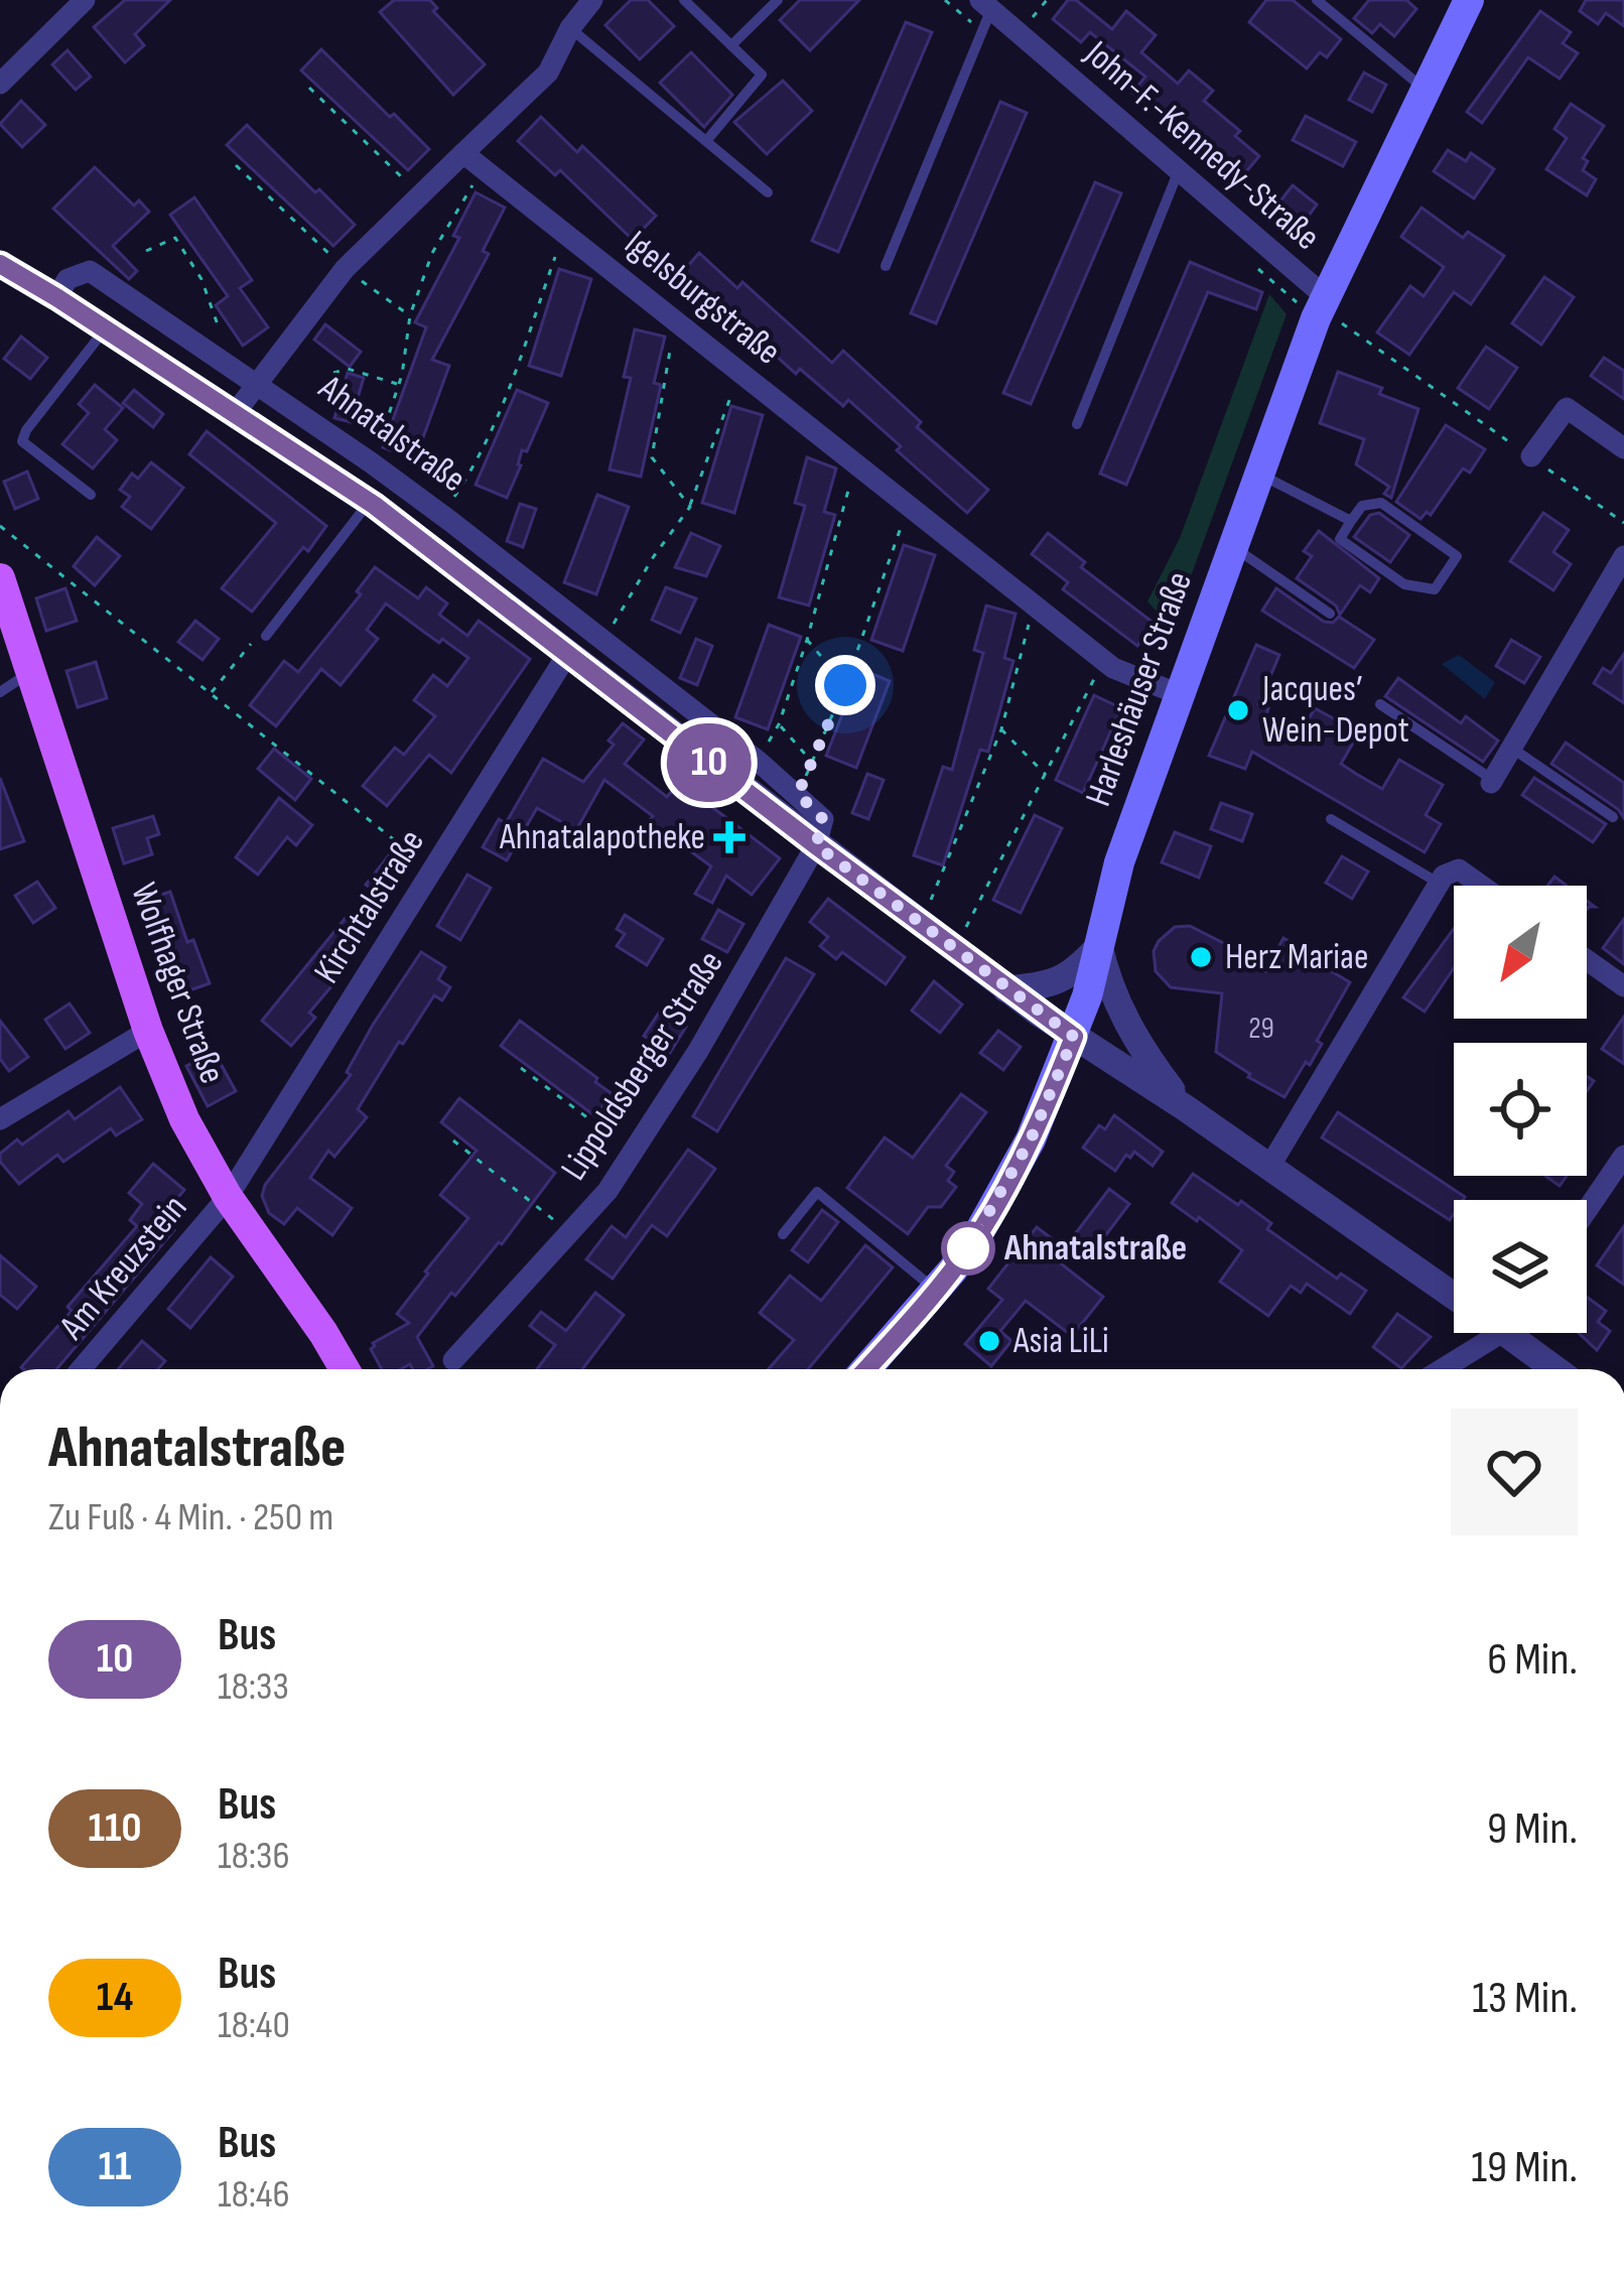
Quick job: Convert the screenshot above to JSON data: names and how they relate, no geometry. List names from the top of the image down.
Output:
{
  "streets": {
    "main road": ["Harleshäuser Straße", "Wolfhager Straße"],
    "street": [
      "John-F.-Kennedy-Straße",
      "Igelsburgstraße",
      "Ahnatalstraße",
      "Kirchtalstraße",
      "Lippoldsberger Straße",
      "Am Kreuzstein"
    ]
  },
  "crossings": [
    ["John-F.-Kennedy-Straße", "Harleshäuser Straße"],
    ["Igelsburgstraße", "Harleshäuser Straße"],
    ["Ahnatalstraße", "Harleshäuser Straße"],
    ["Ahnatalstraße", "Kirchtalstraße"],
    ["Ahnatalstraße", "Lippoldsberger Straße"],
    ["Kirchtalstraße", "Wolfhager Straße"],
    ["Kirchtalstraße", "Am Kreuzstein"],
    ["Wolfhager Straße", "Am Kreuzstein"]
  ],
  "places": {
    "other": [
      "Jacques’ Wein-Depot",
      "Herz Mariae",
      "Ahnatalstraße",
      "Asia LiLi"
    ],
    "health": ["Ahnatalapotheke"]
  },
  "lines": ["bus line 10"],
  "house_numbers": ["29"],
  "north": "bottom left",
  "page": {
    "on_map": "10",
    "heading": ["Ahnatalstraße", "Zu Fuß · 4 Min. · 250 m"],
    "list": [
      {
        "mark": "10",
        "name": "Bus",
        "note": "18:33",
        "value": "6 Min."
      },
      {
        "mark": "110",
        "name": "Bus",
        "note": "18:36",
        "value": "9 Min."
      },
      {
        "mark": "14",
        "name": "Bus",
        "note": "18:40",
        "value": "13 Min."
      },
      {
        "mark": "11",
        "name": "Bus",
        "note": "18:46",
        "value": "19 Min."
      }
    ]
  }
}
